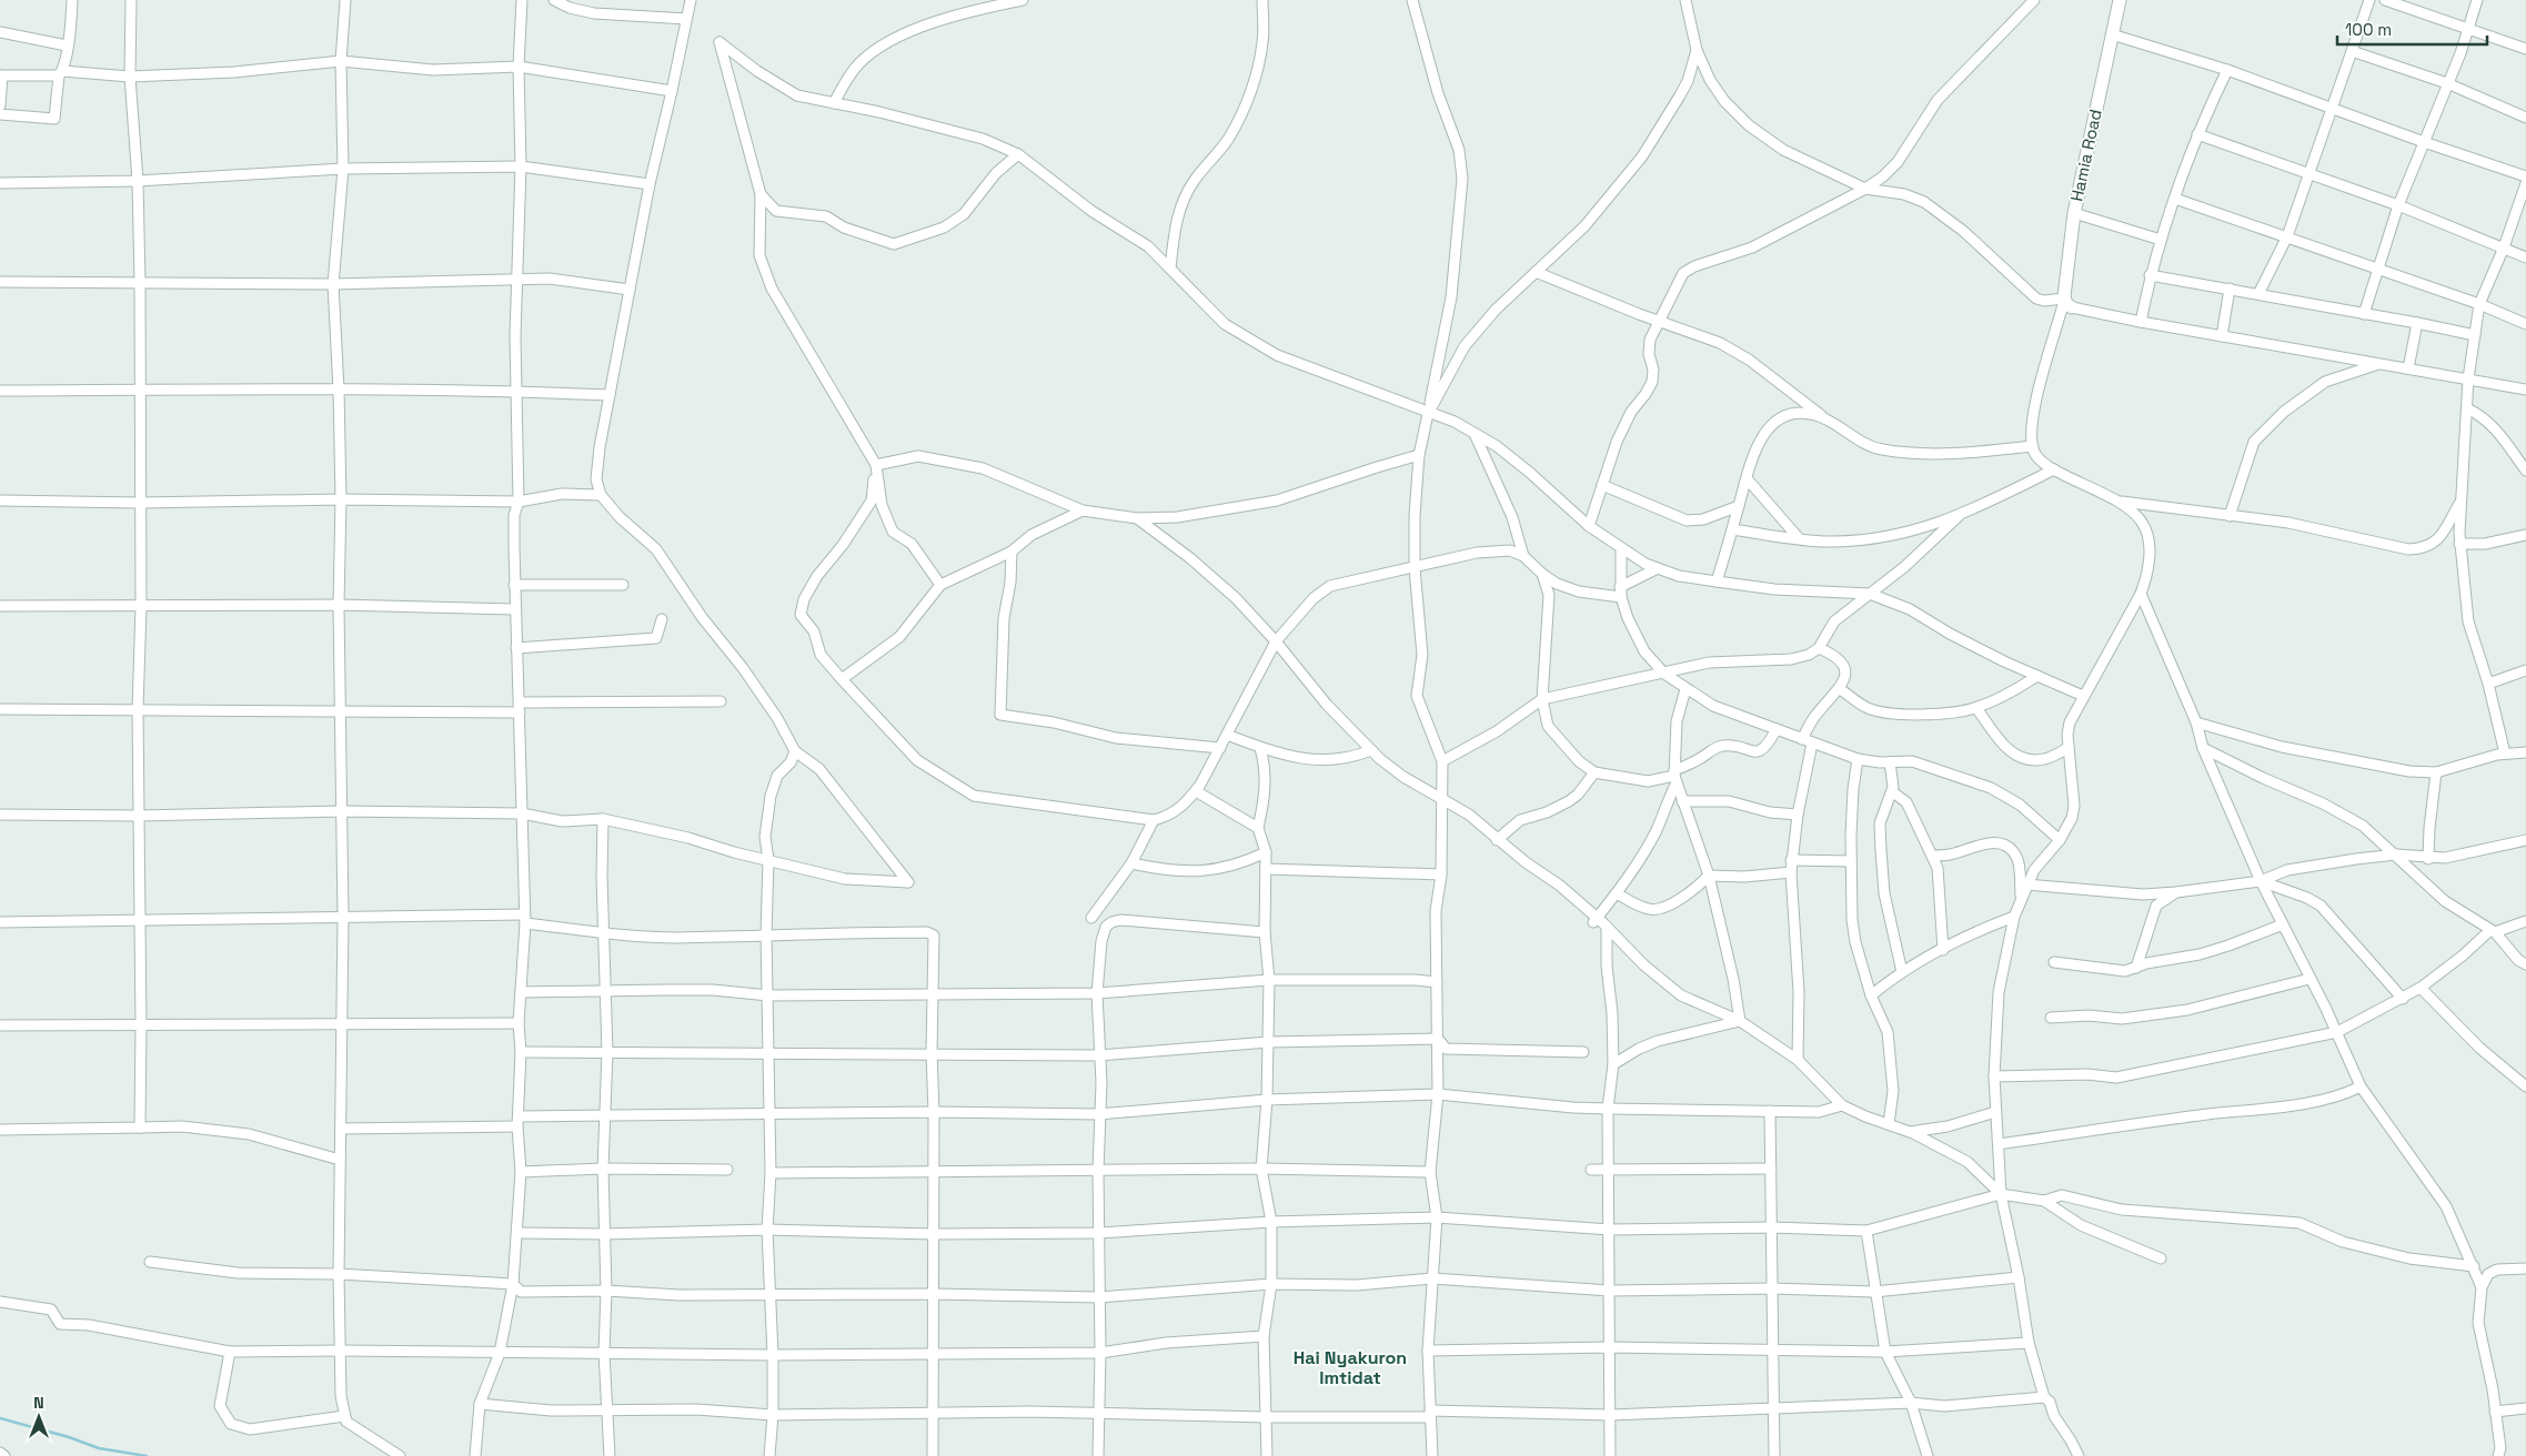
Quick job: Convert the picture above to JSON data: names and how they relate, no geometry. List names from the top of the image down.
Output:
{
  "streets": {
    "street": ["Hamia Road"]
  },
  "districts": ["Hai Nyakuron Imtidat"],
  "scale_bar": "100 m",
  "north": "top"
}
